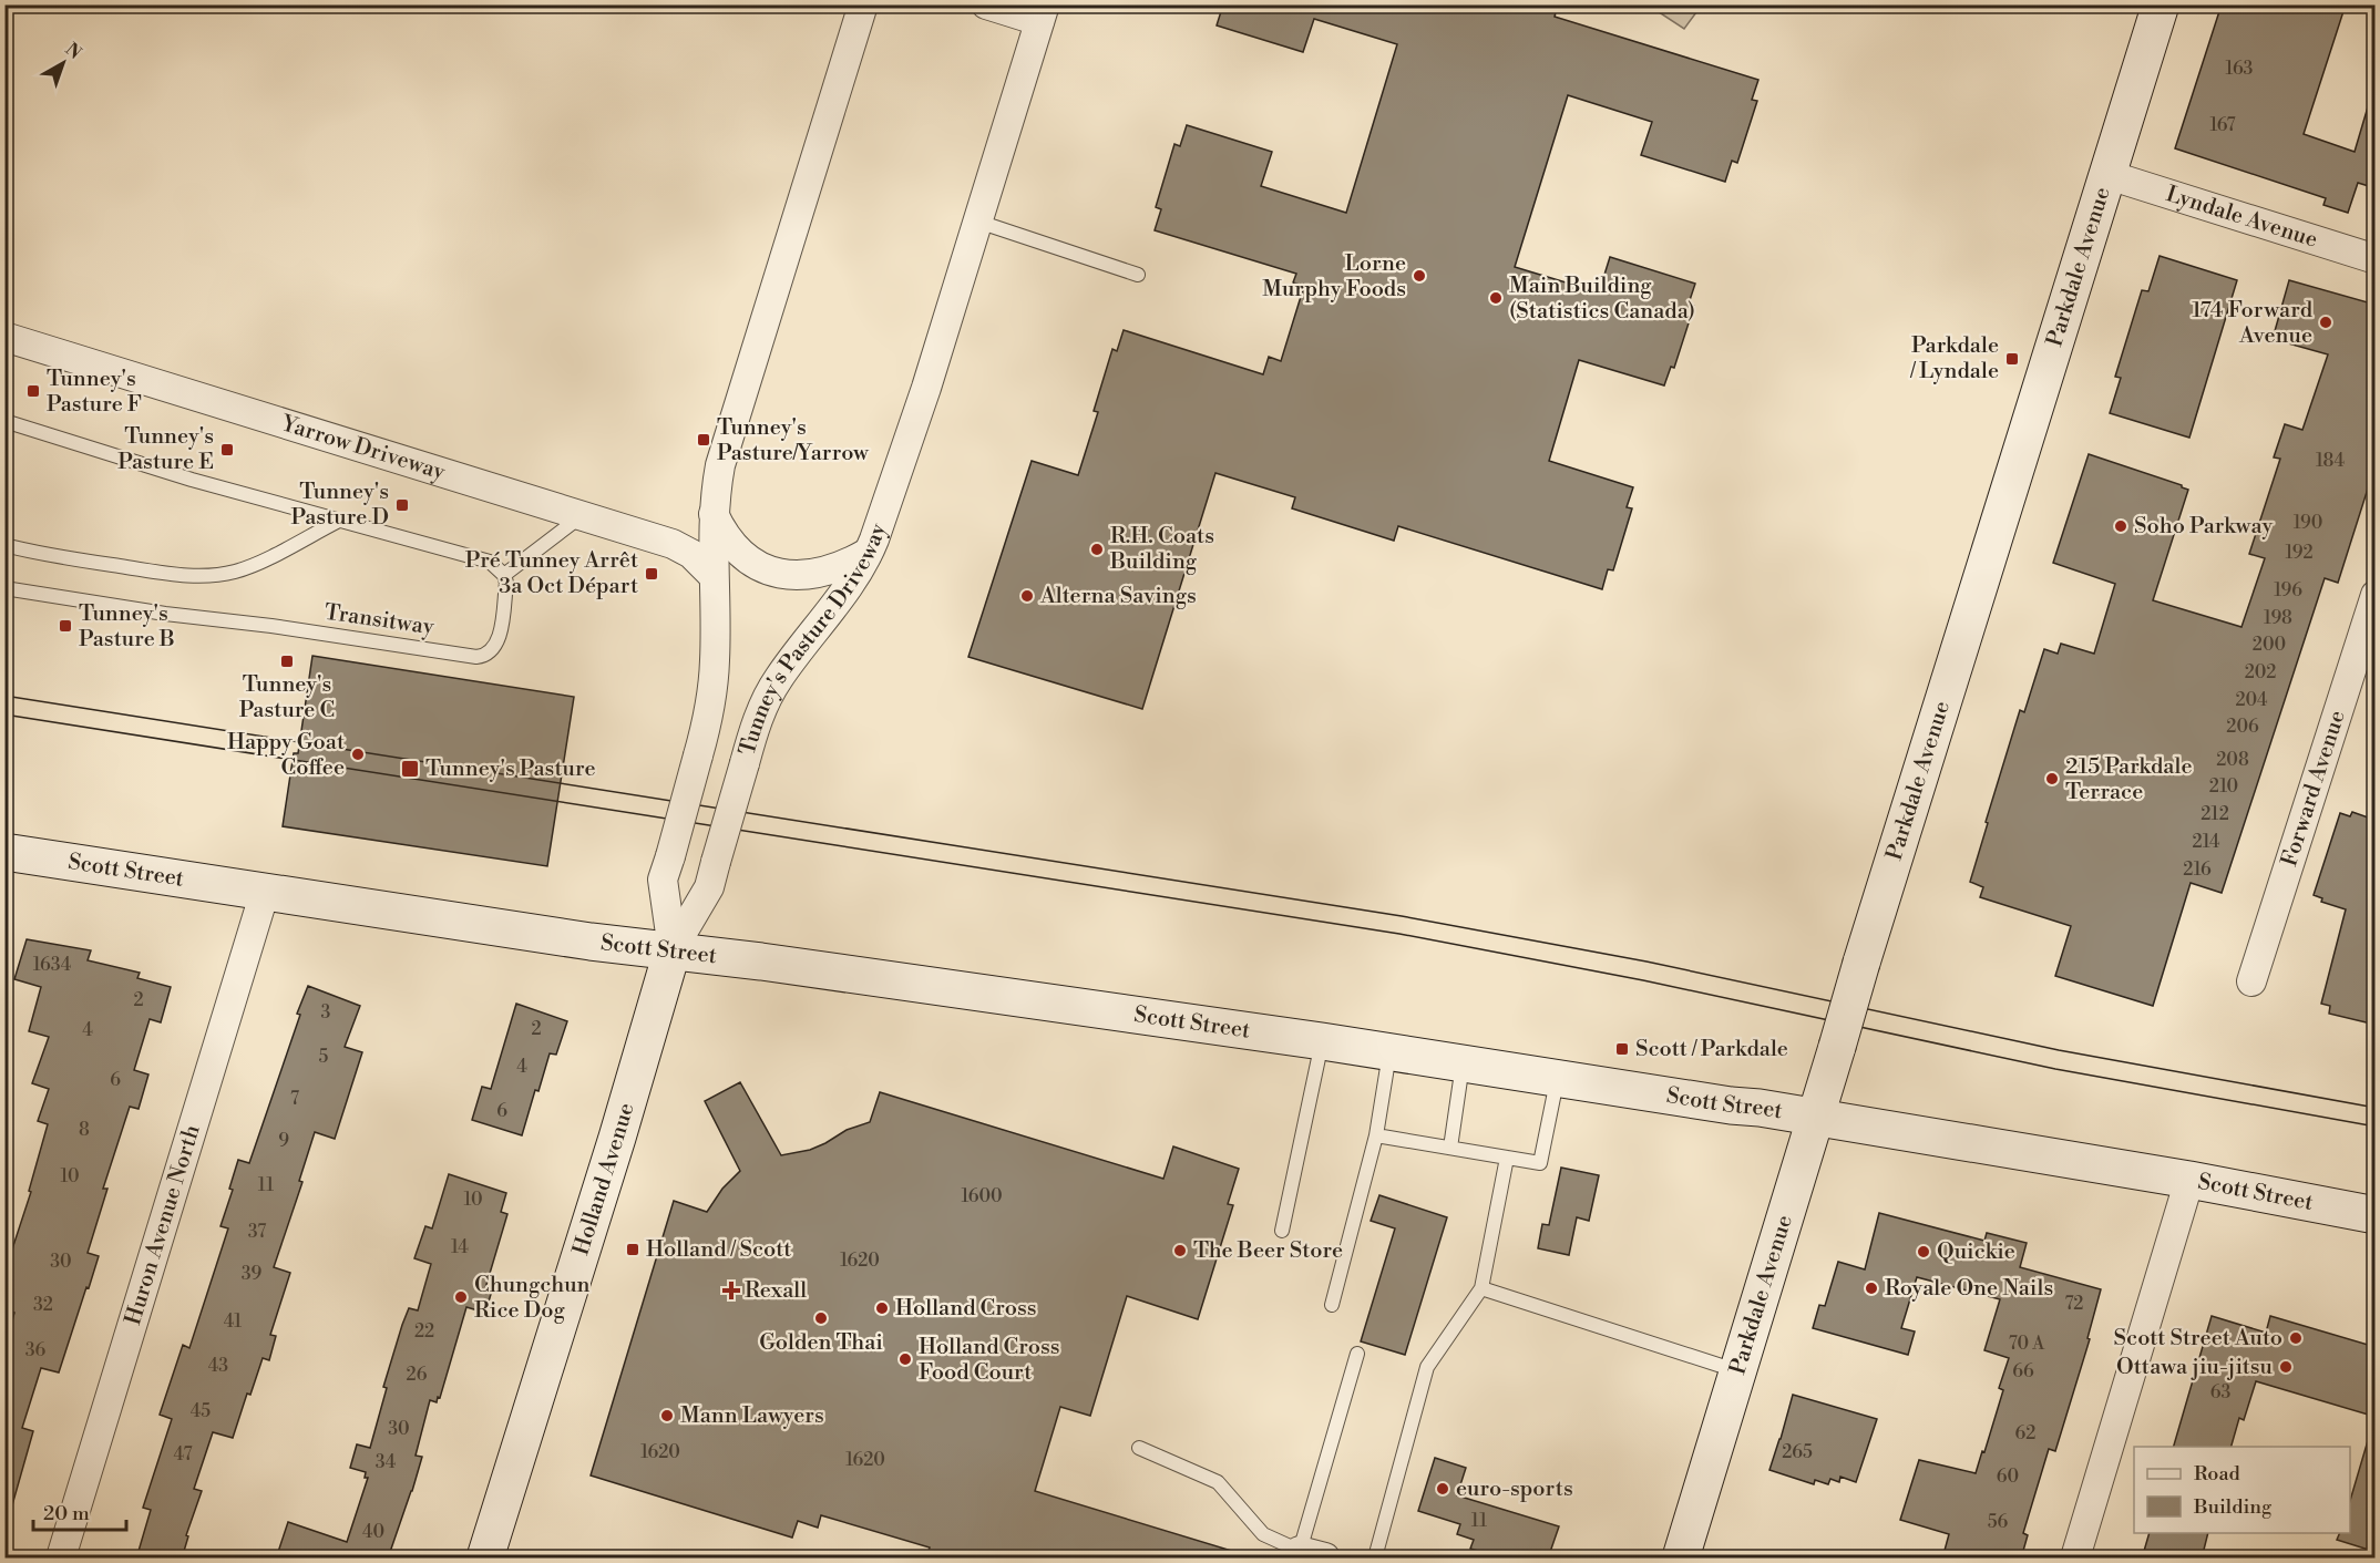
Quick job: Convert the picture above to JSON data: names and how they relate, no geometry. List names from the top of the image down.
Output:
{
  "streets": {
    "main road": ["Parkdale Avenue", "Scott Street", "Holland Avenue"],
    "street": [
      "Lyndale Avenue",
      "Yarrow Driveway",
      "Tunney's Pasture Driveway",
      "Forward Avenue",
      "Huron Avenue North"
    ],
    "lane": ["Transitway"]
  },
  "crossings": [
    ["Lyndale Avenue", "Parkdale Avenue"],
    ["Parkdale Avenue", "Scott Street"],
    ["Tunney's Pasture Driveway", "Scott Street"],
    ["Tunney's Pasture Driveway", "Holland Avenue"],
    ["Scott Street", "Holland Avenue"],
    ["Scott Street", "Huron Avenue North"]
  ],
  "places": {
    "other": [
      "Lorne Murphy Foods",
      "Main Building (Statistics Canada)",
      "174 Forward Avenue",
      "Soho Parkway",
      "R.H. Coats Building",
      "Alterna Savings",
      "Happy Goat Coffee",
      "215 Parkdale Terrace",
      "The Beer Store",
      "Quickie",
      "Royale One Nails",
      "Chungchun Rice Dog",
      "Holland Cross",
      "Golden Thai",
      "Scott Street Auto",
      "Holland Cross Food Court",
      "Ottawa jiu-jitsu",
      "Mann Lawyers",
      "euro-sports"
    ],
    "transit": [
      "Parkdale / Lyndale",
      "Tunney's Pasture F",
      "Tunney's Pasture/Yarrow",
      "Tunney's Pasture E",
      "Tunney's Pasture D",
      "Pré Tunney Arrêt 3a Oct Départ",
      "Tunney's Pasture B",
      "Tunney's Pasture C",
      "Tunney's Pasture",
      "Scott / Parkdale",
      "Holland / Scott"
    ],
    "health": ["Rexall"]
  },
  "house_numbers": [
    "163",
    "167",
    "184",
    "190",
    "192",
    "196",
    "198",
    "200",
    "202",
    "204",
    "206",
    "208",
    "210",
    "212",
    "214",
    "216",
    "1634",
    "2",
    "3",
    "2",
    "4",
    "5",
    "4",
    "6",
    "7",
    "6",
    "8",
    "9",
    "10",
    "11",
    "1600",
    "10",
    "37",
    "14",
    "1620",
    "30",
    "39",
    "72",
    "32",
    "41",
    "22",
    "70 A",
    "36",
    "43",
    "66",
    "26",
    "63",
    "45",
    "30",
    "62",
    "1620",
    "265",
    "47",
    "1620",
    "34",
    "60",
    "11",
    "56",
    "40"
  ],
  "legend": ["Road", "Building"],
  "scale_bar": "20 m",
  "north": "top right"
}
